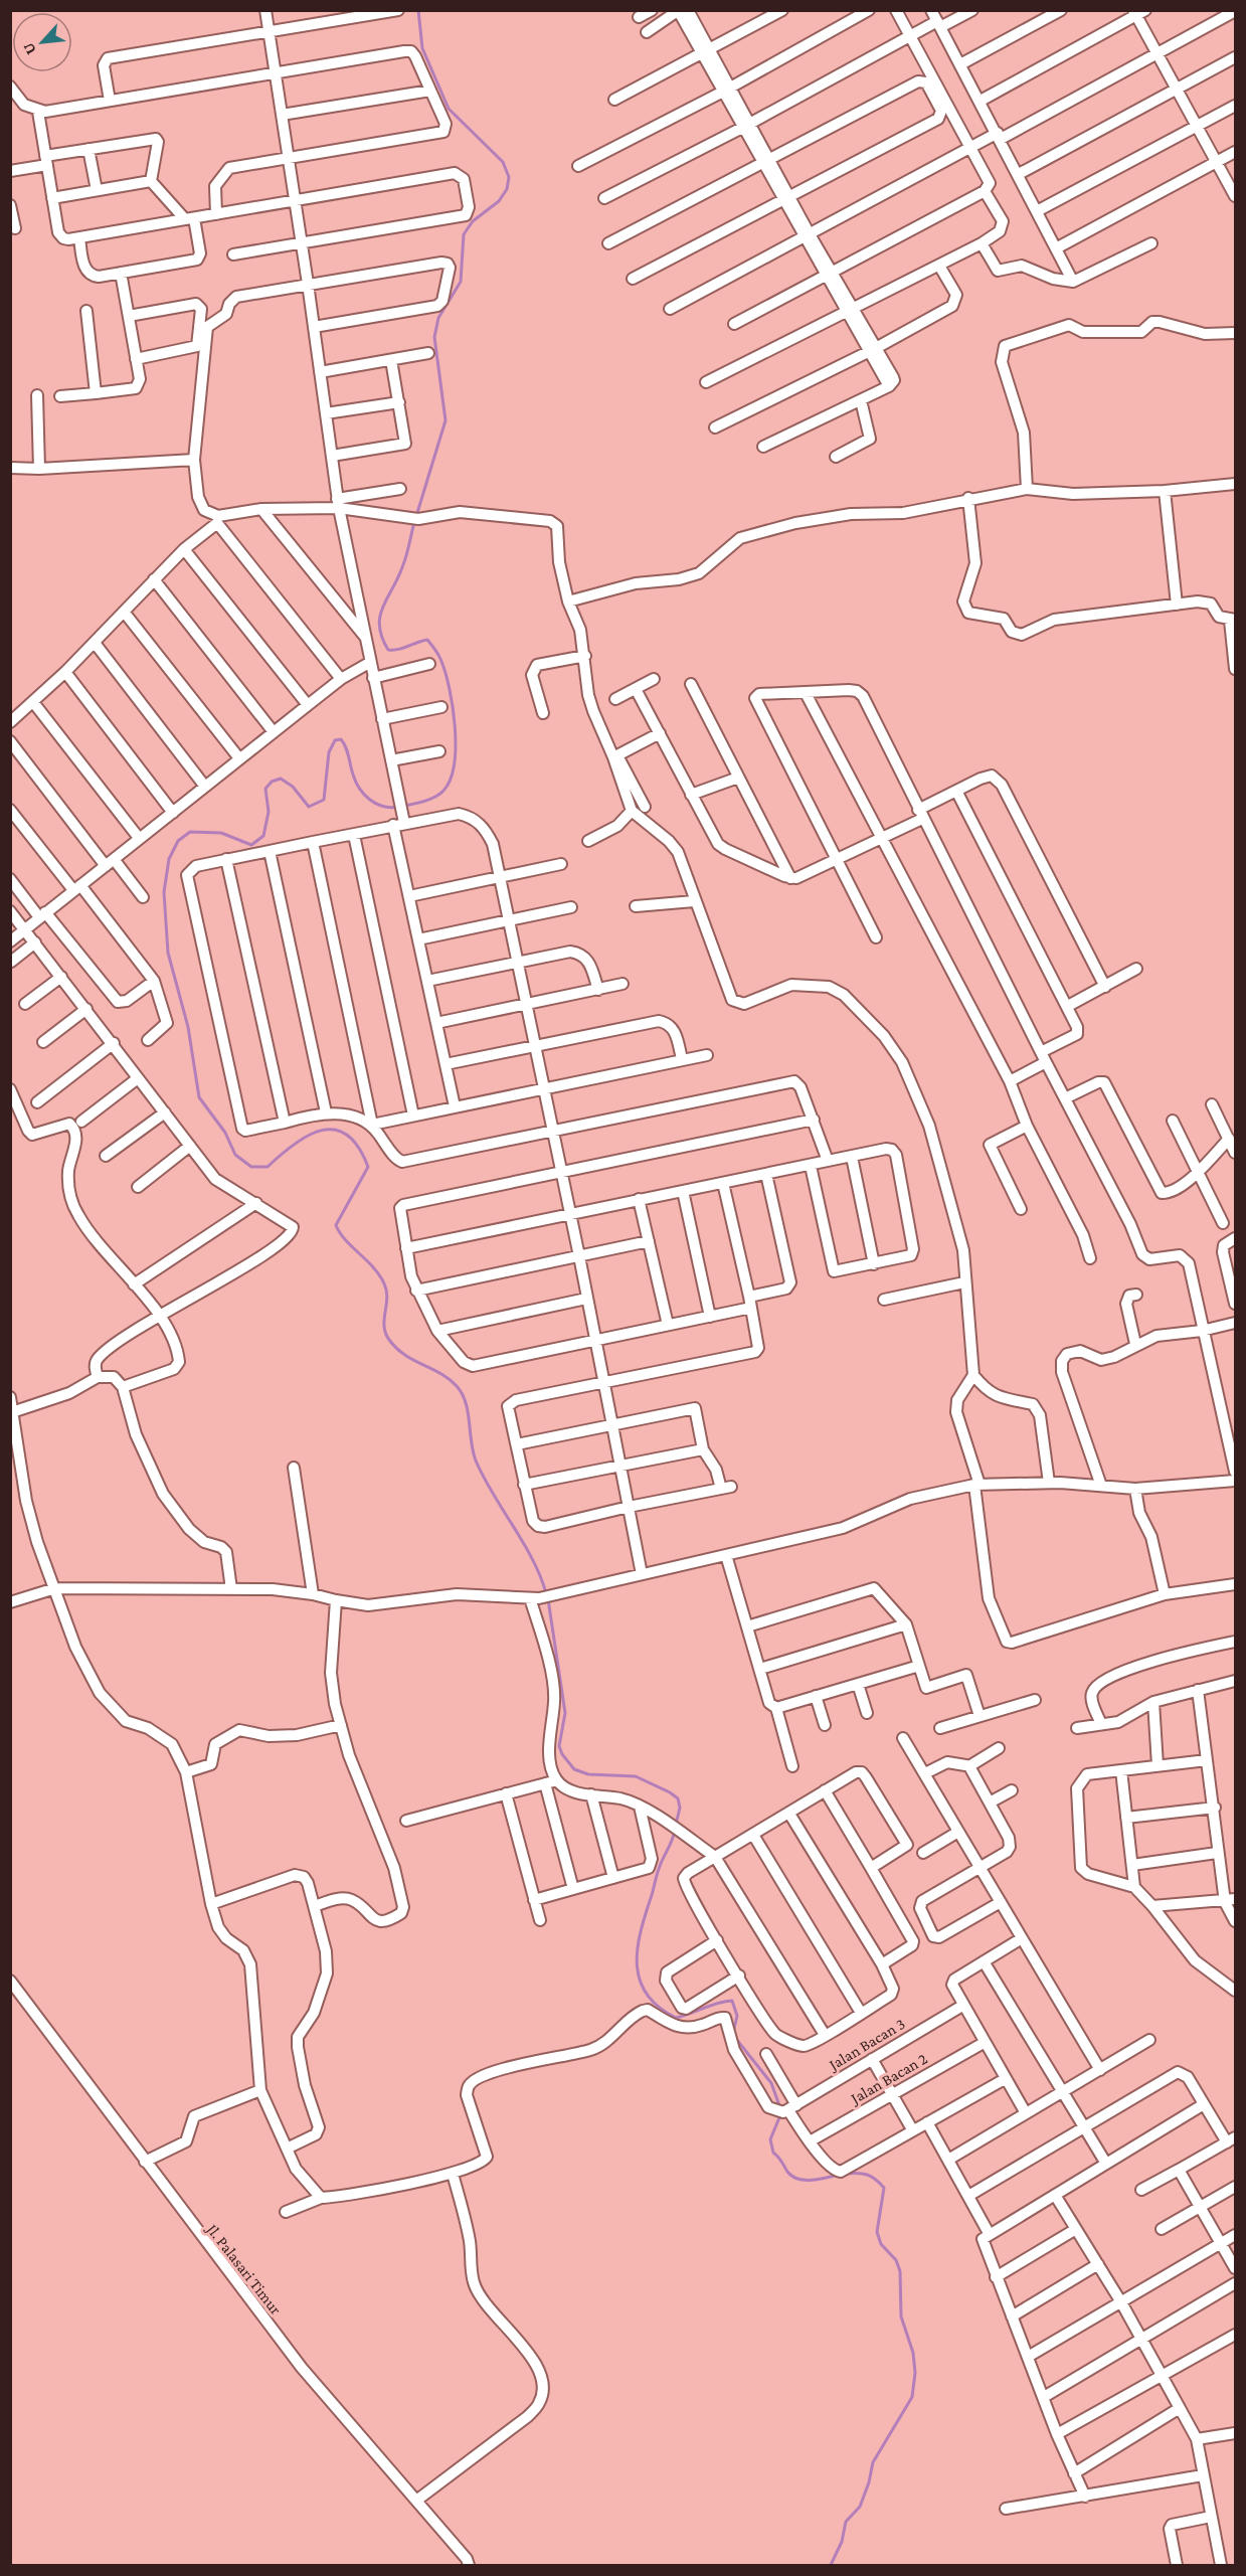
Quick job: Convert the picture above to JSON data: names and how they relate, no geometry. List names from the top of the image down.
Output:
{
  "streets": {
    "street": ["Jalan Bacan 3", "Jalan Bacan 2", "Jl. Palasari Timur"]
  },
  "north": "bottom left"
}
